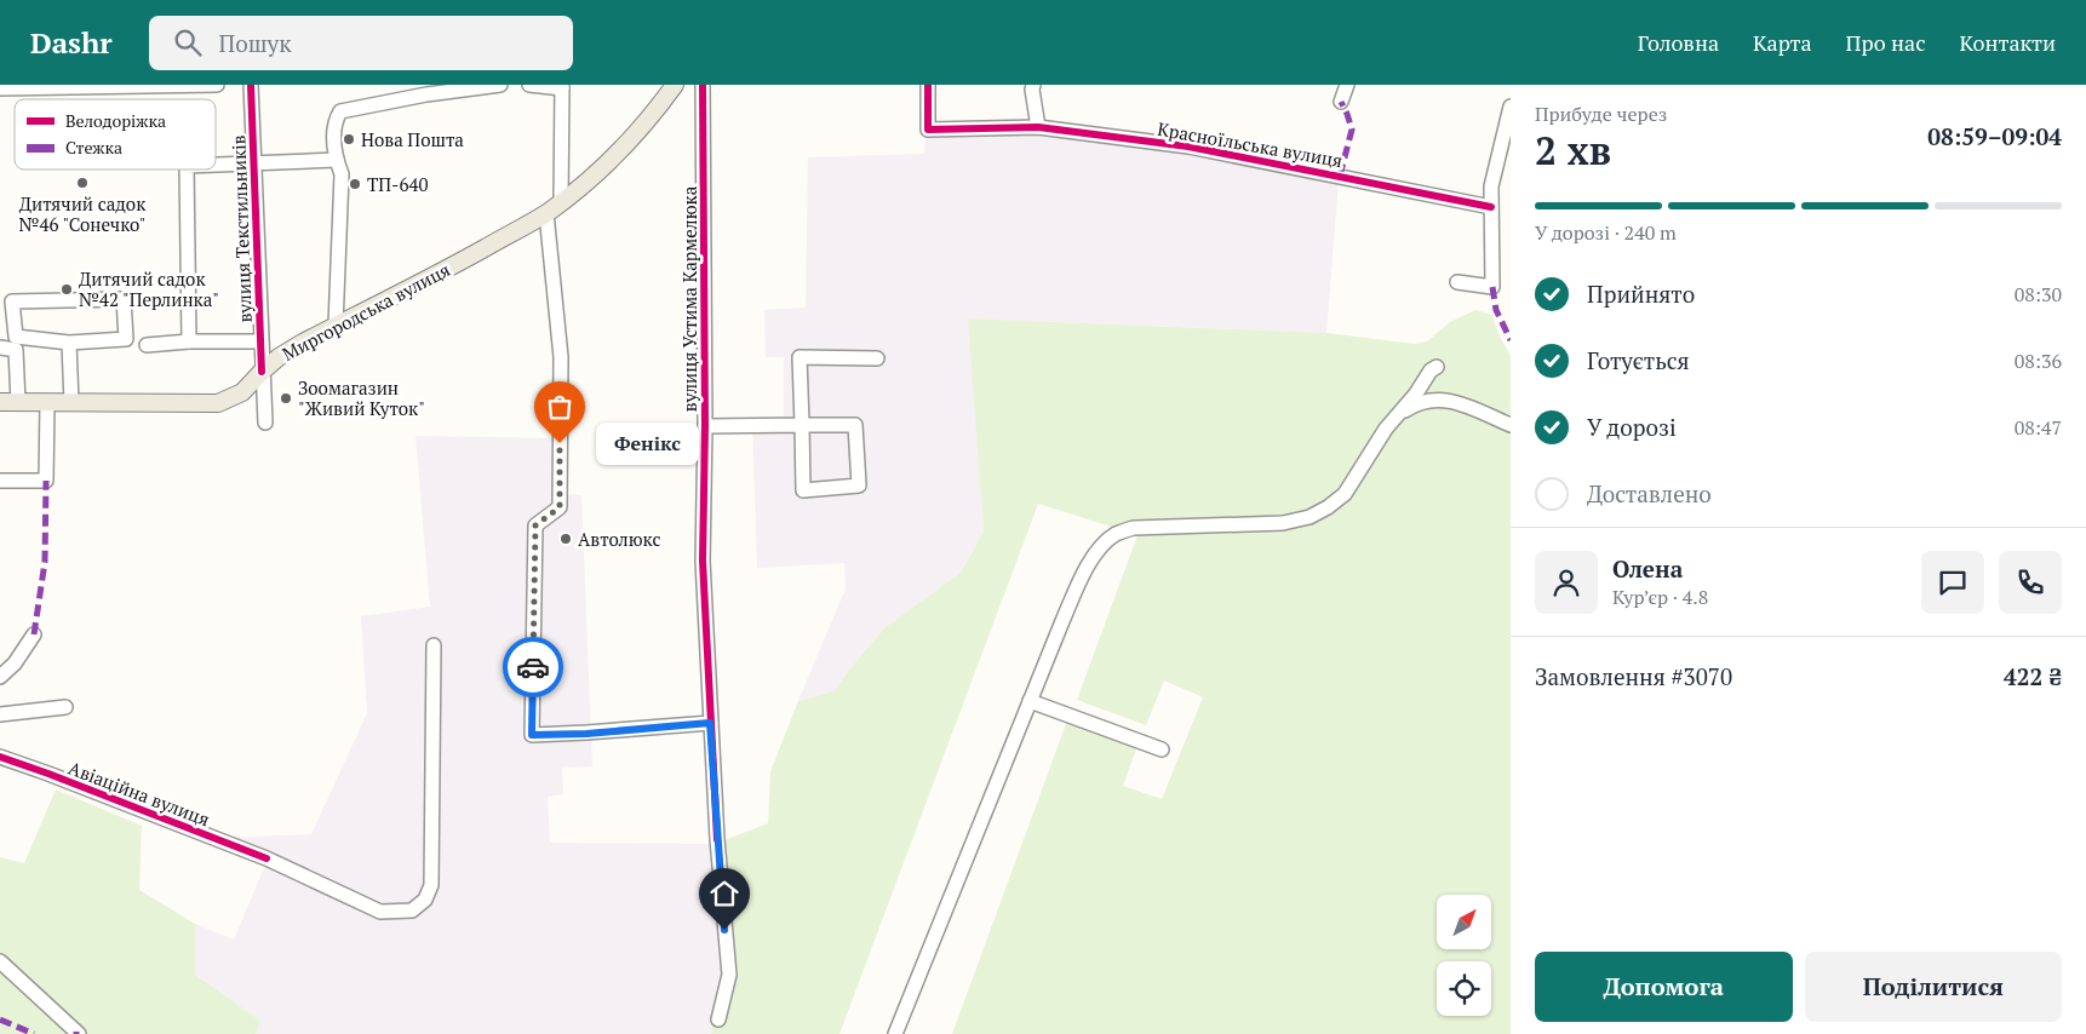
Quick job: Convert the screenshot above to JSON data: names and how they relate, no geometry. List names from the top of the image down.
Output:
{
  "streets": {
    "main road": ["Миргородська вулиця"],
    "street": [
      "Красноїльська вулиця",
      "вулиця Текстильників",
      "вулиця Устима Кармелюка",
      "Авіаційна вулиця"
    ]
  },
  "crossings": [
    ["вулиця Текстильників", "Миргородська вулиця"]
  ],
  "places": [
    "Нова Пошта",
    "Дитячий садок №46 \"Сонечко\"",
    "ТП-640",
    "Дитячий садок №42 \"Перлинка\"",
    "Зоомагазин \"Живий Куток\"",
    "Фенікс",
    "Автолюкс"
  ],
  "legend": ["Велодоріжка", "Стежка"],
  "north": "top right",
  "page": {
    "header": "Dashr",
    "search": "Пошук",
    "nav": [
      "Головна",
      "Карта",
      "Про нас",
      "Контакти"
    ],
    "heading": ["2 хв", "Прибуде через", "08:59–09:04"],
    "panel": [
      "Олена",
      "Кур’єр · 4.8",
      "Замовлення #3070",
      "422 ₴"
    ],
    "bar": "У дорозі · 240 m",
    "list": [
      ["Прийнято", "08:30"],
      ["Готується", "08:36"],
      ["У дорозі", "08:47"],
      "Доставлено"
    ],
    "bubble": "Фенікс",
    "buttons": ["Допомога", "Поділитися"]
  }
}
